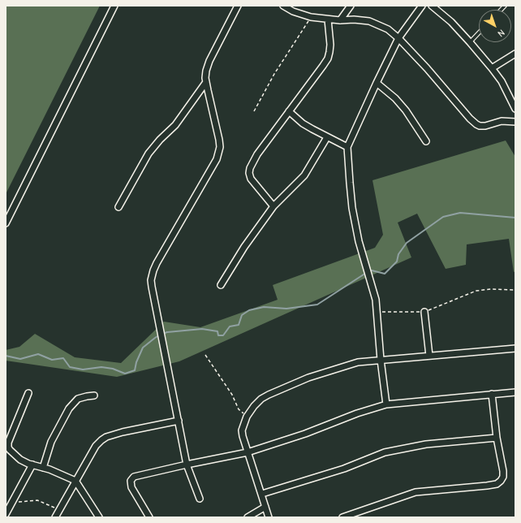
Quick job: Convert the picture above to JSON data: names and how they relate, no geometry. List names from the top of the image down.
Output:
{
  "north": "bottom right"
}
